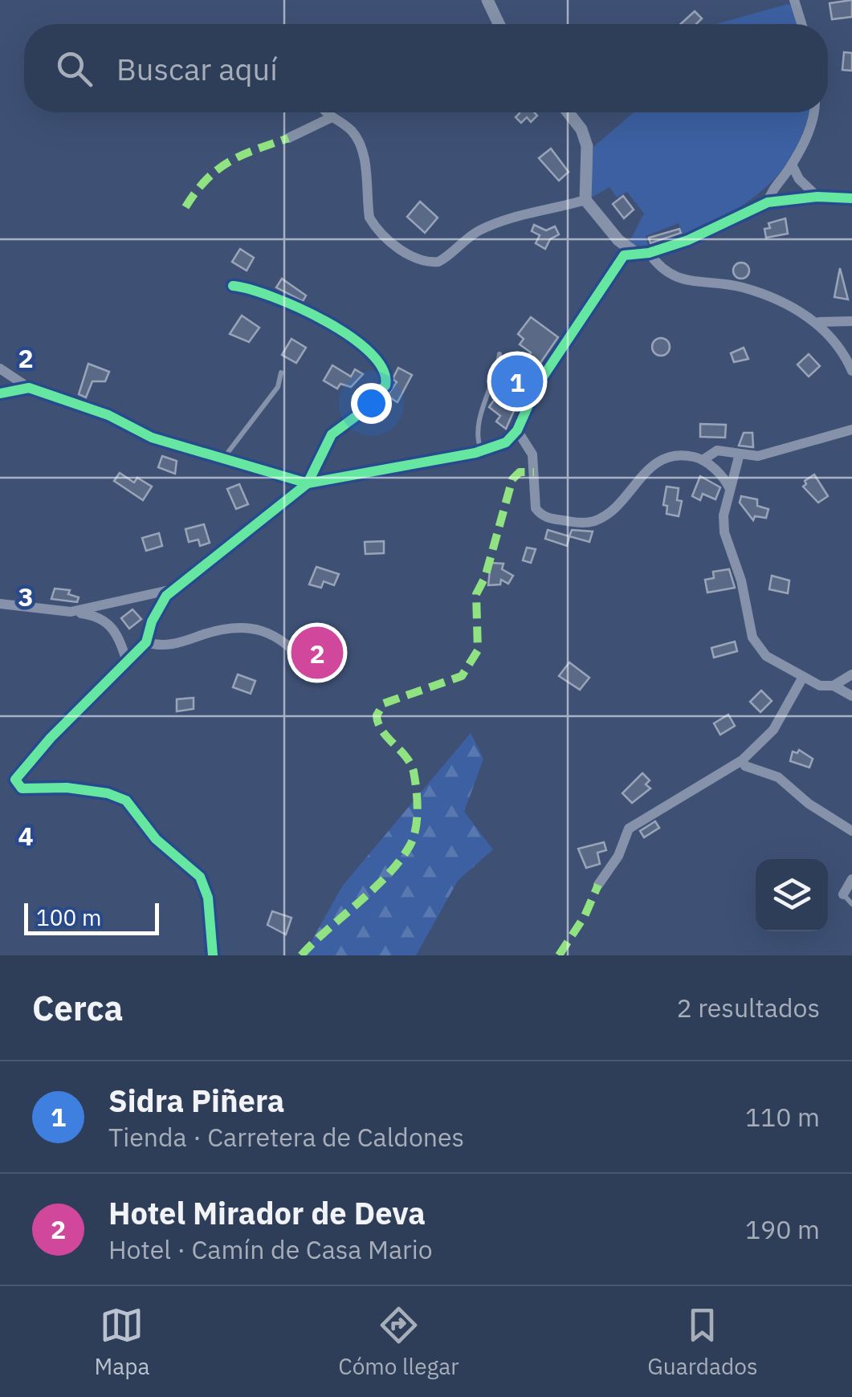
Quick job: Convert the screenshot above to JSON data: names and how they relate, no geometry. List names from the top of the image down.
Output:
{
  "scale_bar": "100 m",
  "page": {
    "search": "Buscar aquí",
    "pins": ["1", "2"],
    "scale": "100 m",
    "heading": ["Cerca", "2 resultados"],
    "list": [
      {
        "mark": "1",
        "name": "Sidra Piñera",
        "note": "Tienda · Carretera de Caldones",
        "value": "110 m"
      },
      {
        "mark": "2",
        "name": "Hotel Mirador de Deva",
        "note": "Hotel · Camín de Casa Mario",
        "value": "190 m"
      }
    ],
    "nav": ["Mapa", "Cómo llegar", "Guardados"]
  },
  "grid": {
    "rows": ["2", "3", "4"]
  }
}
